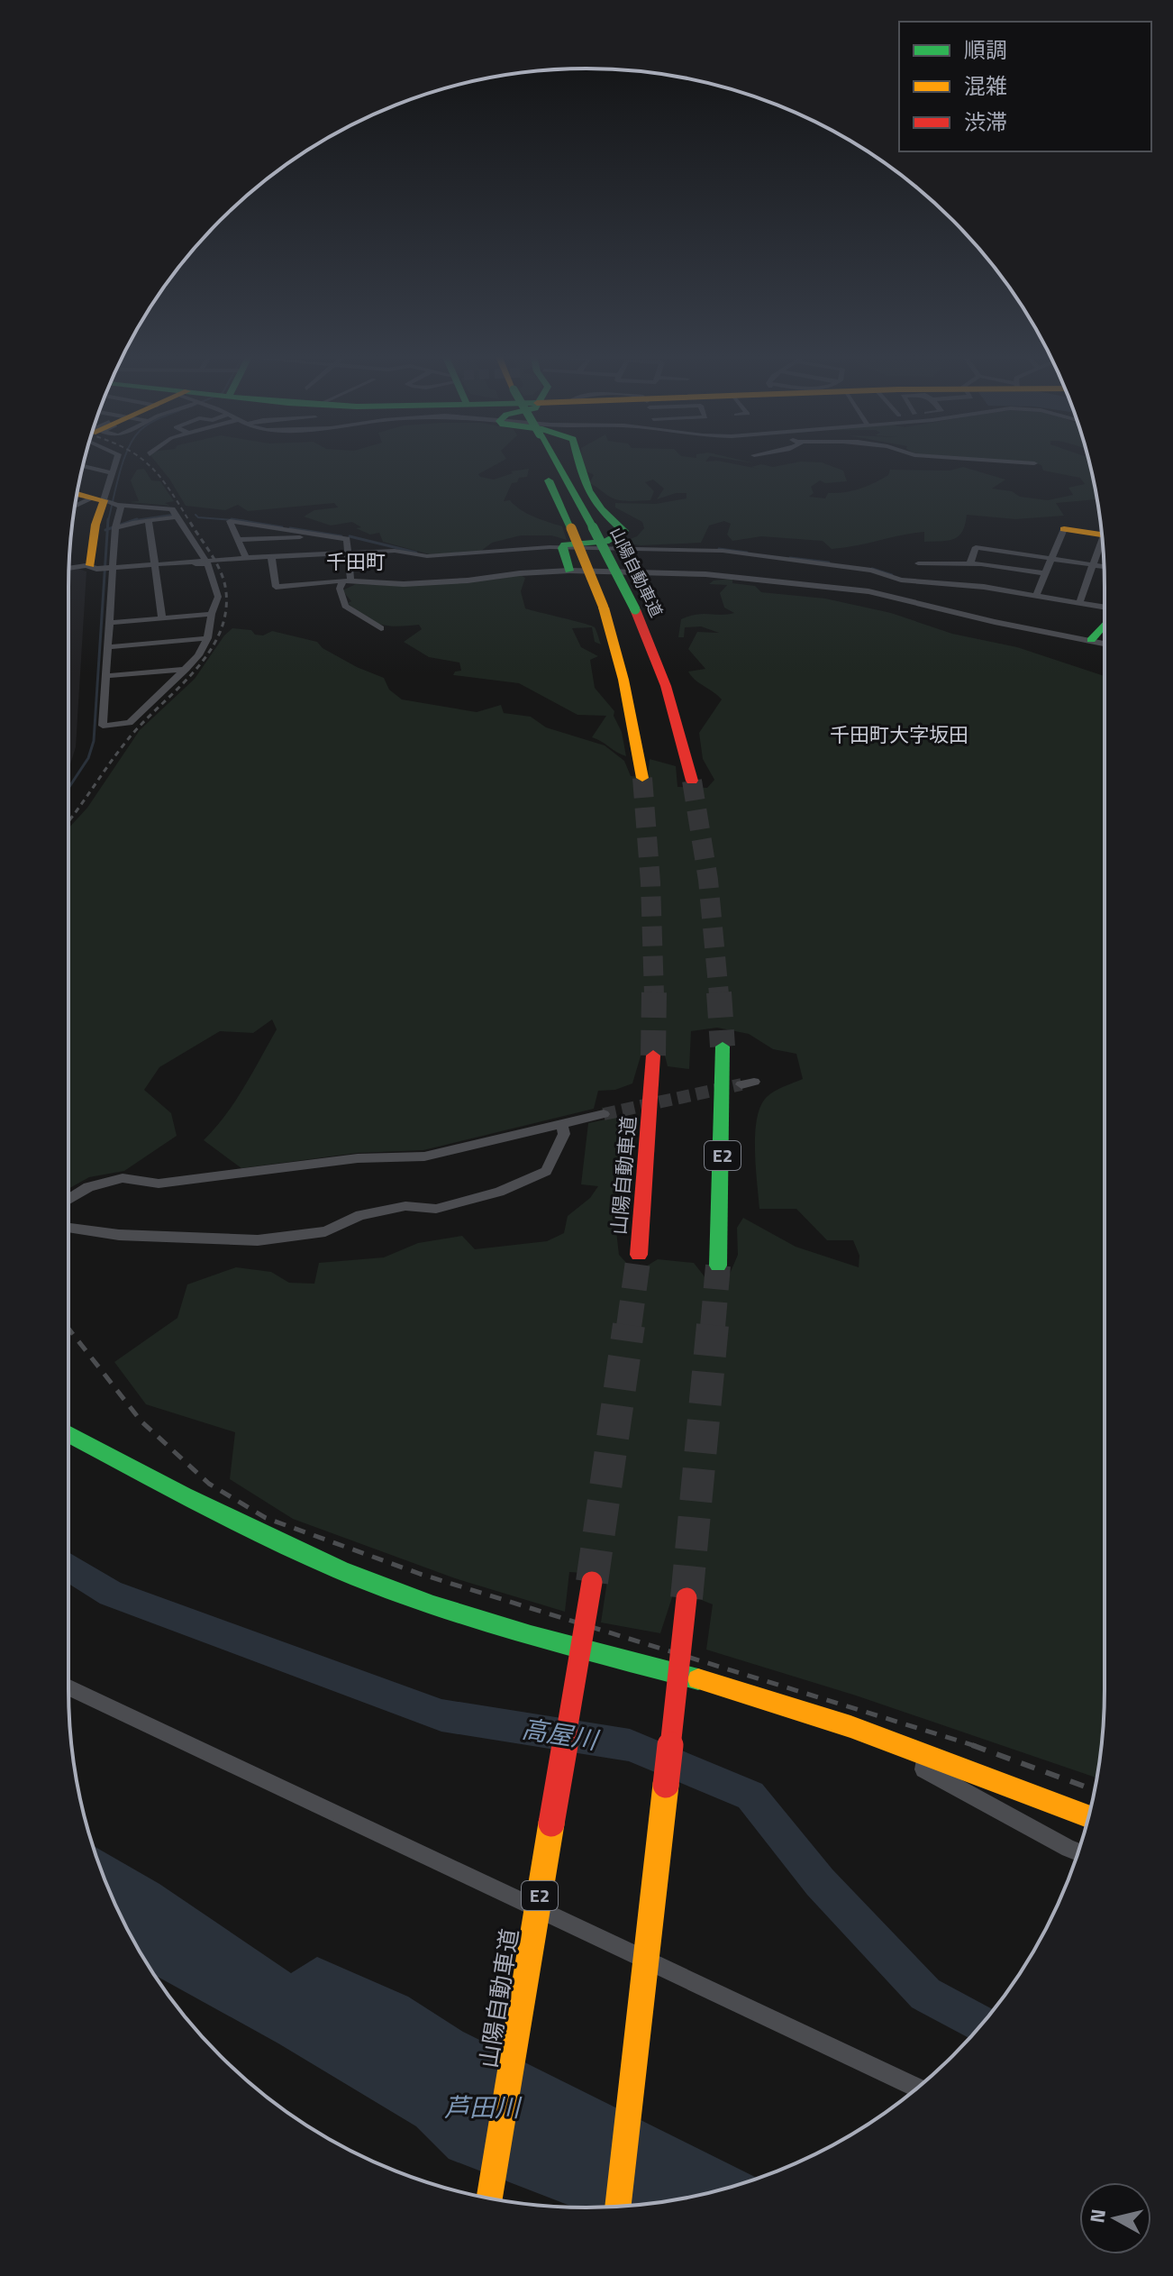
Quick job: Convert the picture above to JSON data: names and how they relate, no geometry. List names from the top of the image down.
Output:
{
  "streets": {
    "main road": ["山陽自動車道", "E2"]
  },
  "districts": ["千田町", "千田町大字坂田"],
  "water": ["高屋川", "芦田川"],
  "legend": ["順調", "混雑", "渋滞"],
  "north": "left"
}
